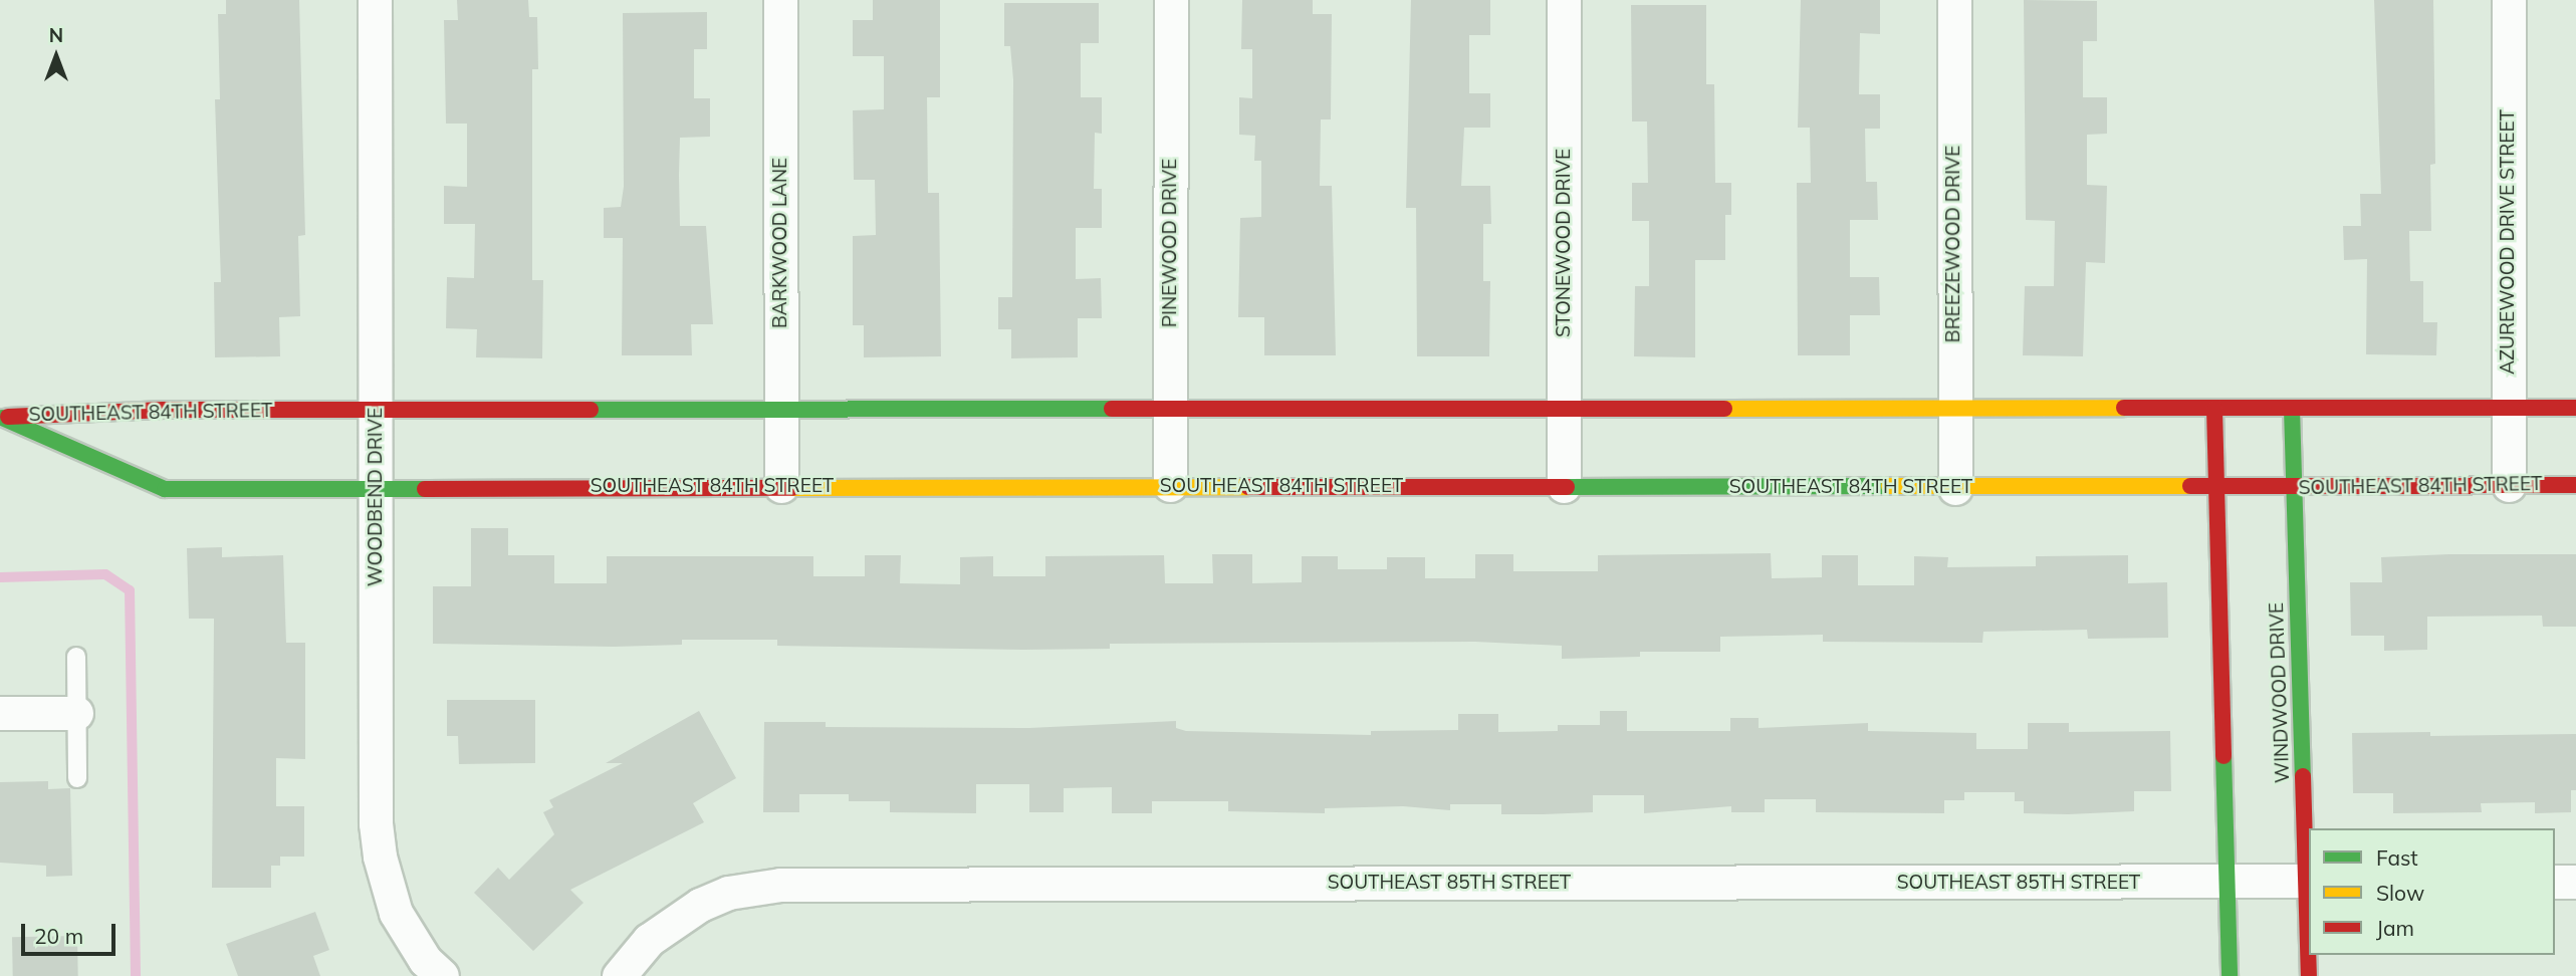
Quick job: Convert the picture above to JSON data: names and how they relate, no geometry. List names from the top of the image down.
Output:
{
  "streets": {
    "street": [
      "AZUREWOOD DRIVE STREET",
      "BARKWOOD LANE",
      "PINEWOOD DRIVE",
      "STONEWOOD DRIVE",
      "BREEZEWOOD DRIVE",
      "SOUTHEAST 84TH STREET",
      "WOODBEND DRIVE",
      "WINDWOOD DRIVE",
      "SOUTHEAST 85TH STREET"
    ]
  },
  "crossings": [
    ["AZUREWOOD DRIVE STREET", "SOUTHEAST 84TH STREET"],
    ["BARKWOOD LANE", "SOUTHEAST 84TH STREET"],
    ["PINEWOOD DRIVE", "SOUTHEAST 84TH STREET"],
    ["STONEWOOD DRIVE", "SOUTHEAST 84TH STREET"],
    ["BREEZEWOOD DRIVE", "SOUTHEAST 84TH STREET"],
    ["SOUTHEAST 84TH STREET", "WOODBEND DRIVE"],
    ["SOUTHEAST 84TH STREET", "WINDWOOD DRIVE"],
    ["WINDWOOD DRIVE", "SOUTHEAST 85TH STREET"]
  ],
  "legend": ["Fast", "Slow", "Jam"],
  "scale_bar": "20 m",
  "north": "top"
}
